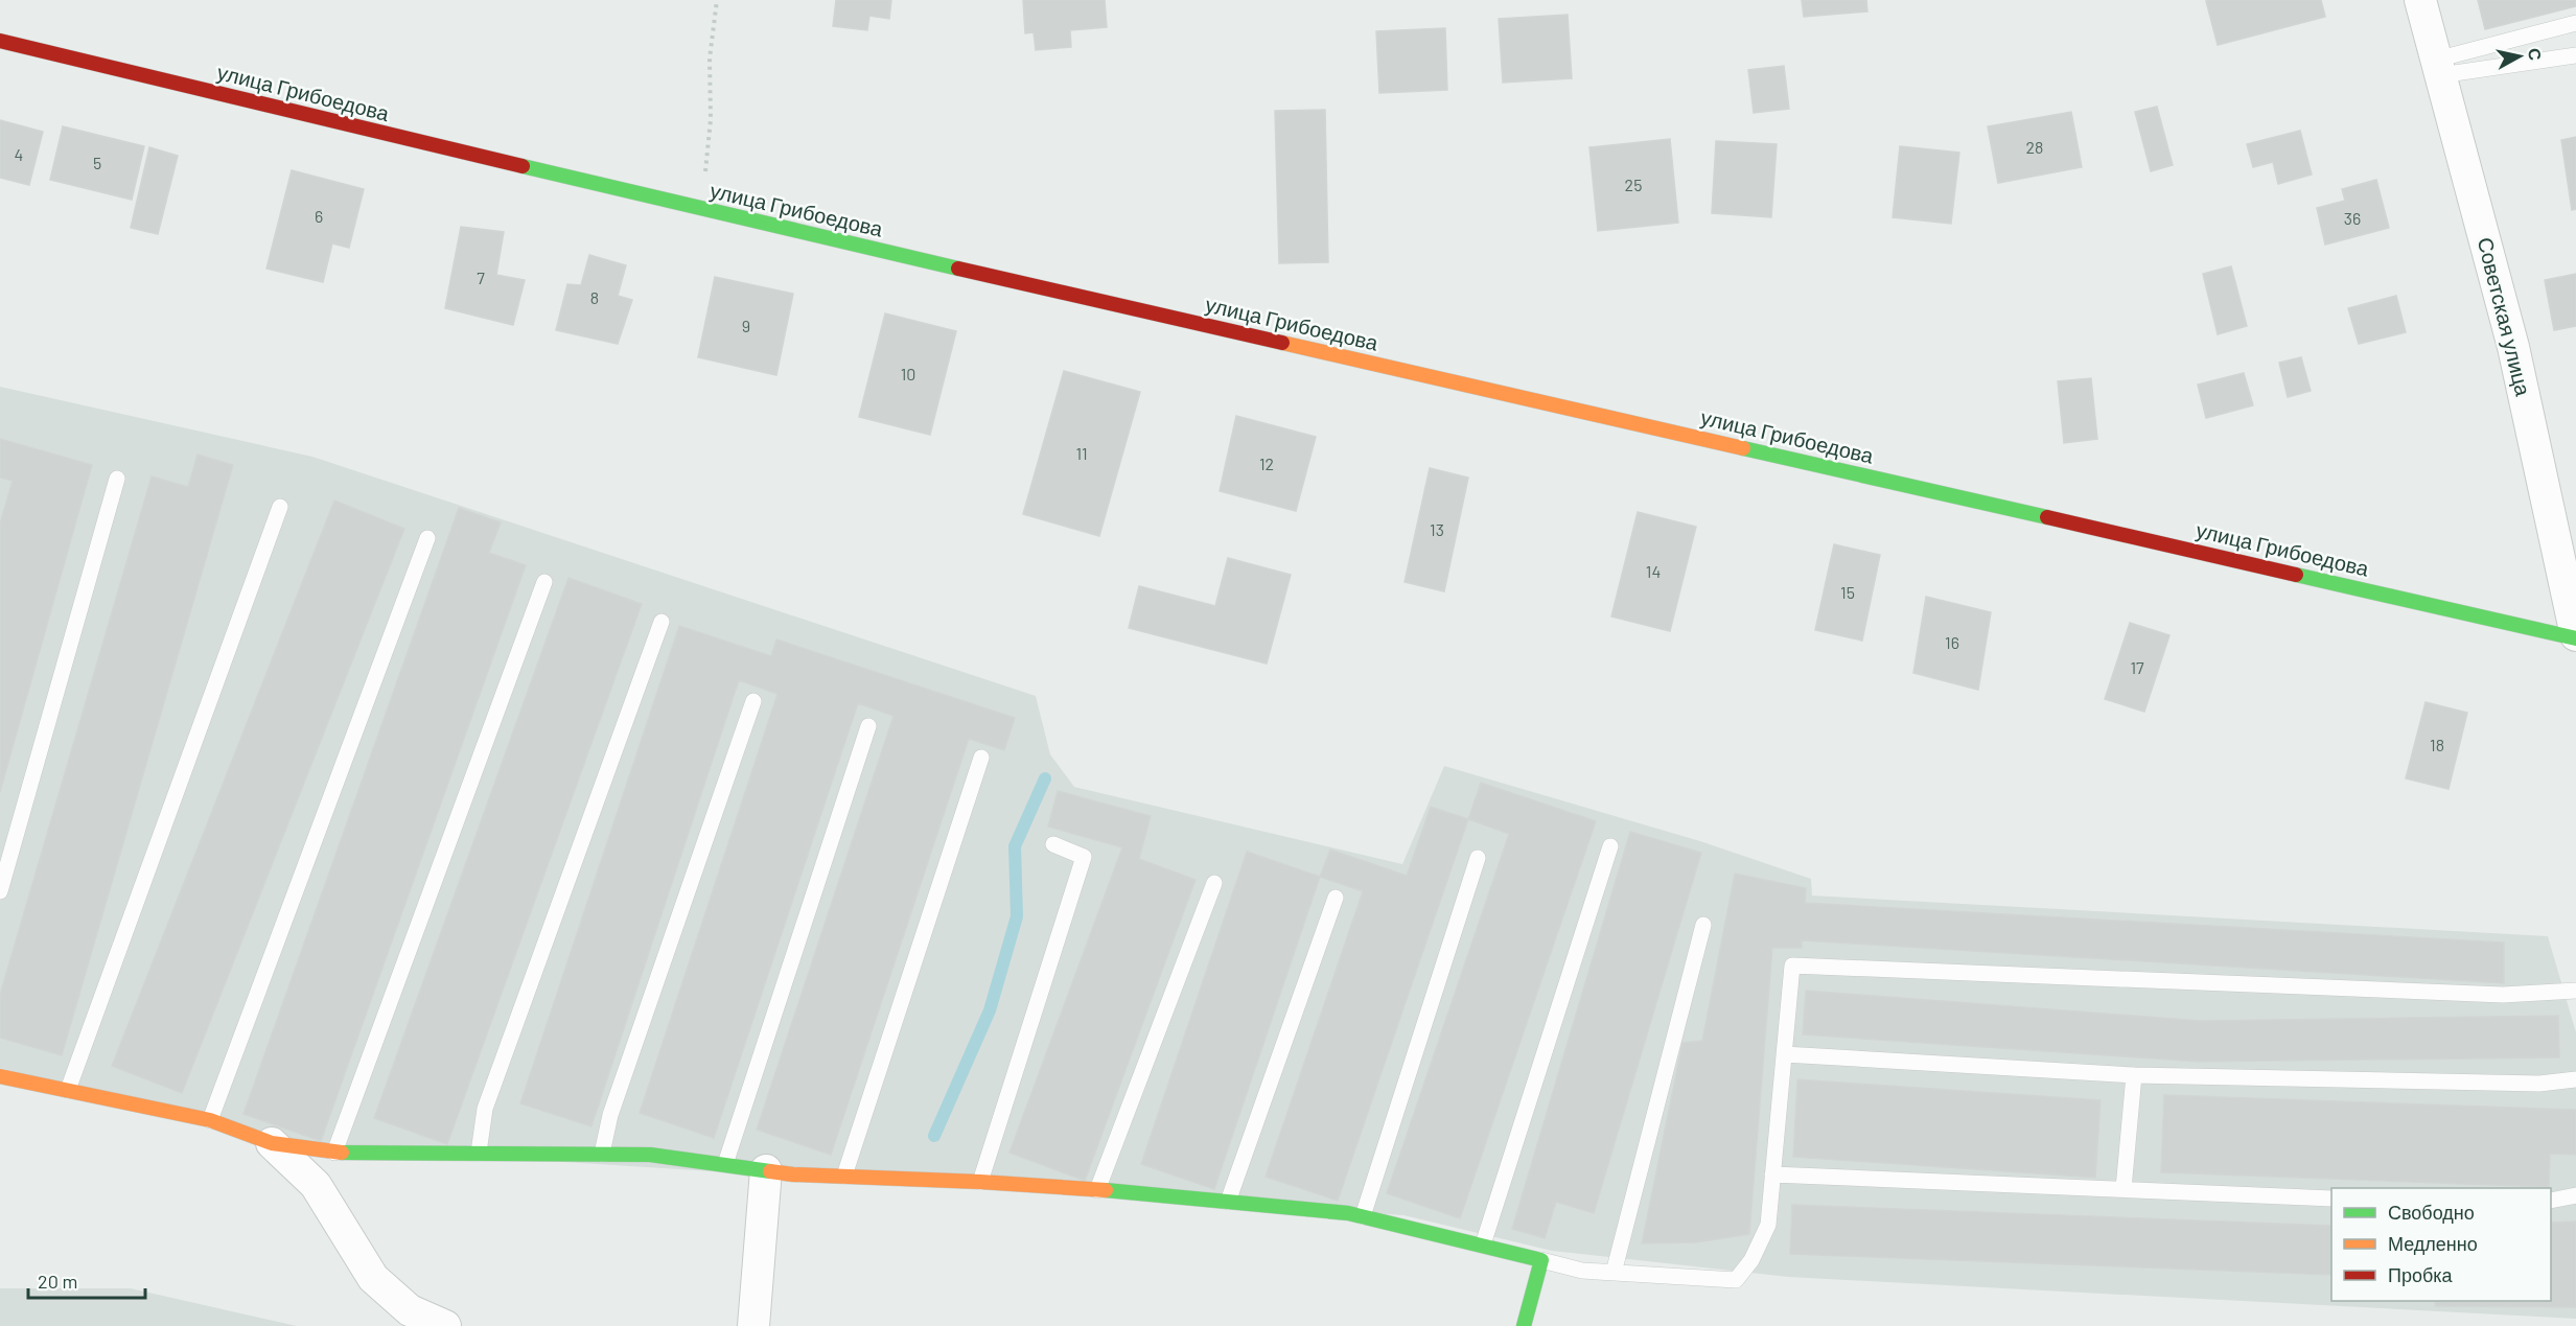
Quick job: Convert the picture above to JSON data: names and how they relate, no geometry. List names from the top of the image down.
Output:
{
  "streets": {
    "street": ["улица Грибоедова", "Советская улица"]
  },
  "crossings": [
    ["улица Грибоедова", "Советская улица"]
  ],
  "house_numbers": [
    "28",
    "4",
    "5",
    "25",
    "6",
    "36",
    "7",
    "8",
    "9",
    "10",
    "11",
    "12",
    "13",
    "14",
    "15",
    "16",
    "17",
    "18"
  ],
  "legend": ["Свободно", "Медленно", "Пробка"],
  "scale_bar": "20 m",
  "north": "right"
}
